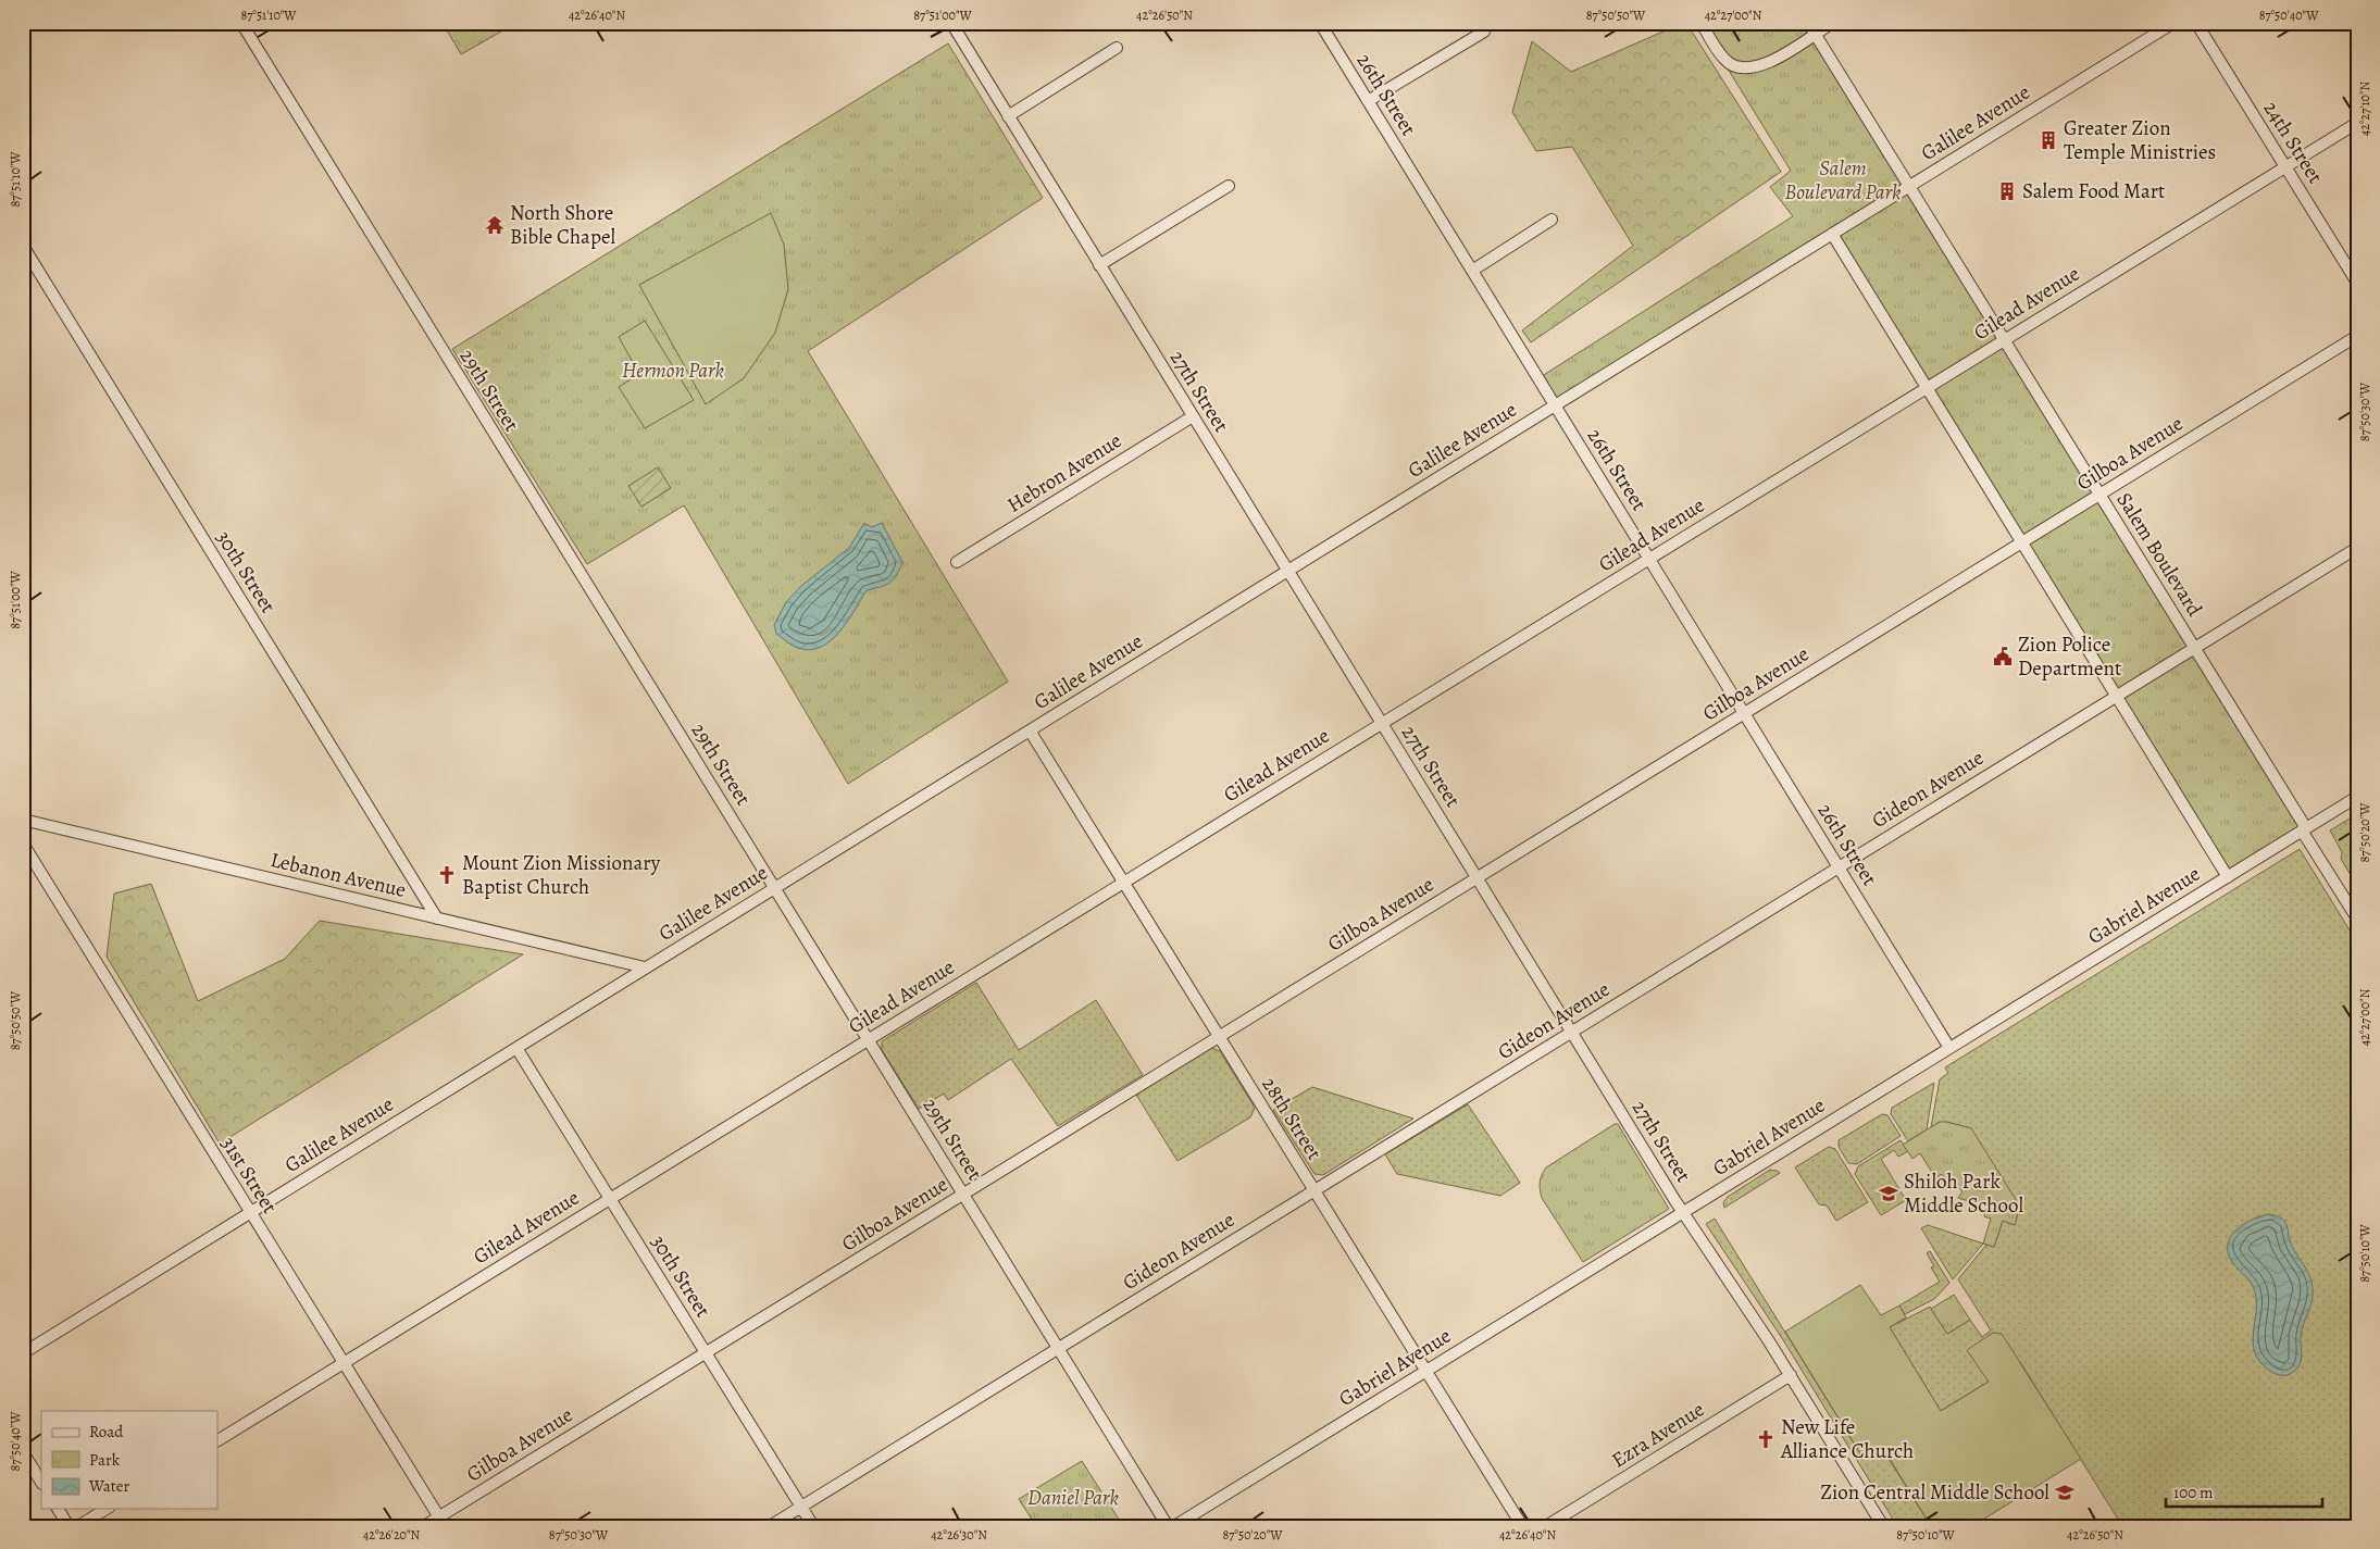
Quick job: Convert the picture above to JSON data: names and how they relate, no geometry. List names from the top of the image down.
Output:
{
  "streets": {
    "street": [
      "26th Street",
      "Galilee Avenue",
      "24th Street",
      "Gilead Avenue",
      "29th Street",
      "27th Street",
      "Gilboa Avenue",
      "Hebron Avenue",
      "Salem Boulevard",
      "30th Street",
      "Gideon Avenue",
      "Lebanon Avenue",
      "Gabriel Avenue",
      "28th Street",
      "31st Street",
      "Ezra Avenue"
    ]
  },
  "crossings": [
    ["26th Street", "Galilee Avenue"],
    ["26th Street", "Gilead Avenue"],
    ["26th Street", "Gilboa Avenue"],
    ["26th Street", "Gideon Avenue"],
    ["26th Street", "Gabriel Avenue"],
    ["Galilee Avenue", "29th Street"],
    ["Galilee Avenue", "27th Street"],
    ["Galilee Avenue", "Salem Boulevard"],
    ["Galilee Avenue", "30th Street"],
    ["Galilee Avenue", "Lebanon Avenue"],
    ["Galilee Avenue", "28th Street"],
    ["Galilee Avenue", "31st Street"],
    ["24th Street", "Gilead Avenue"],
    ["Gilead Avenue", "29th Street"],
    ["Gilead Avenue", "27th Street"],
    ["Gilead Avenue", "Salem Boulevard"],
    ["Gilead Avenue", "30th Street"],
    ["Gilead Avenue", "28th Street"],
    ["Gilead Avenue", "31st Street"],
    ["29th Street", "Gilboa Avenue"],
    ["29th Street", "Gideon Avenue"],
    ["27th Street", "Gilboa Avenue"],
    ["27th Street", "Hebron Avenue"],
    ["27th Street", "Gideon Avenue"],
    ["27th Street", "Gabriel Avenue"],
    ["27th Street", "Ezra Avenue"],
    ["Gilboa Avenue", "Salem Boulevard"],
    ["Gilboa Avenue", "30th Street"],
    ["Gilboa Avenue", "28th Street"],
    ["Gilboa Avenue", "31st Street"],
    ["Salem Boulevard", "Gideon Avenue"],
    ["Salem Boulevard", "Gabriel Avenue"],
    ["30th Street", "Gideon Avenue"],
    ["30th Street", "Lebanon Avenue"],
    ["Gideon Avenue", "28th Street"],
    ["Gabriel Avenue", "28th Street"]
  ],
  "parks": ["Salem Boulevard Park", "Hermon Park", "Daniel Park"],
  "places": {
    "building": ["Greater Zion Temple Ministries", "Salem Food Mart"],
    "temple": ["North Shore Bible Chapel"],
    "public building": ["Zion Police Department"],
    "church": ["Mount Zion Missionary Baptist Church", "New Life Alliance Church"],
    "school or university": ["Shiloh Park Middle School", "Zion Central Middle School"]
  },
  "legend": ["Road", "Park", "Water"],
  "scale_bar": "100 m",
  "coordinates": [
    "87°51'10\"W",
    "42°26'40\"N",
    "87°51'00\"W",
    "42°26'50\"N",
    "87°50'50\"W",
    "42°27'00\"N",
    "87°50'40\"W",
    "42°27'10\"N",
    "87°50'30\"W",
    "87°50'20\"W",
    "87°50'10\"W",
    "42°26'20\"N",
    "42°26'30\"N"
  ]
}
